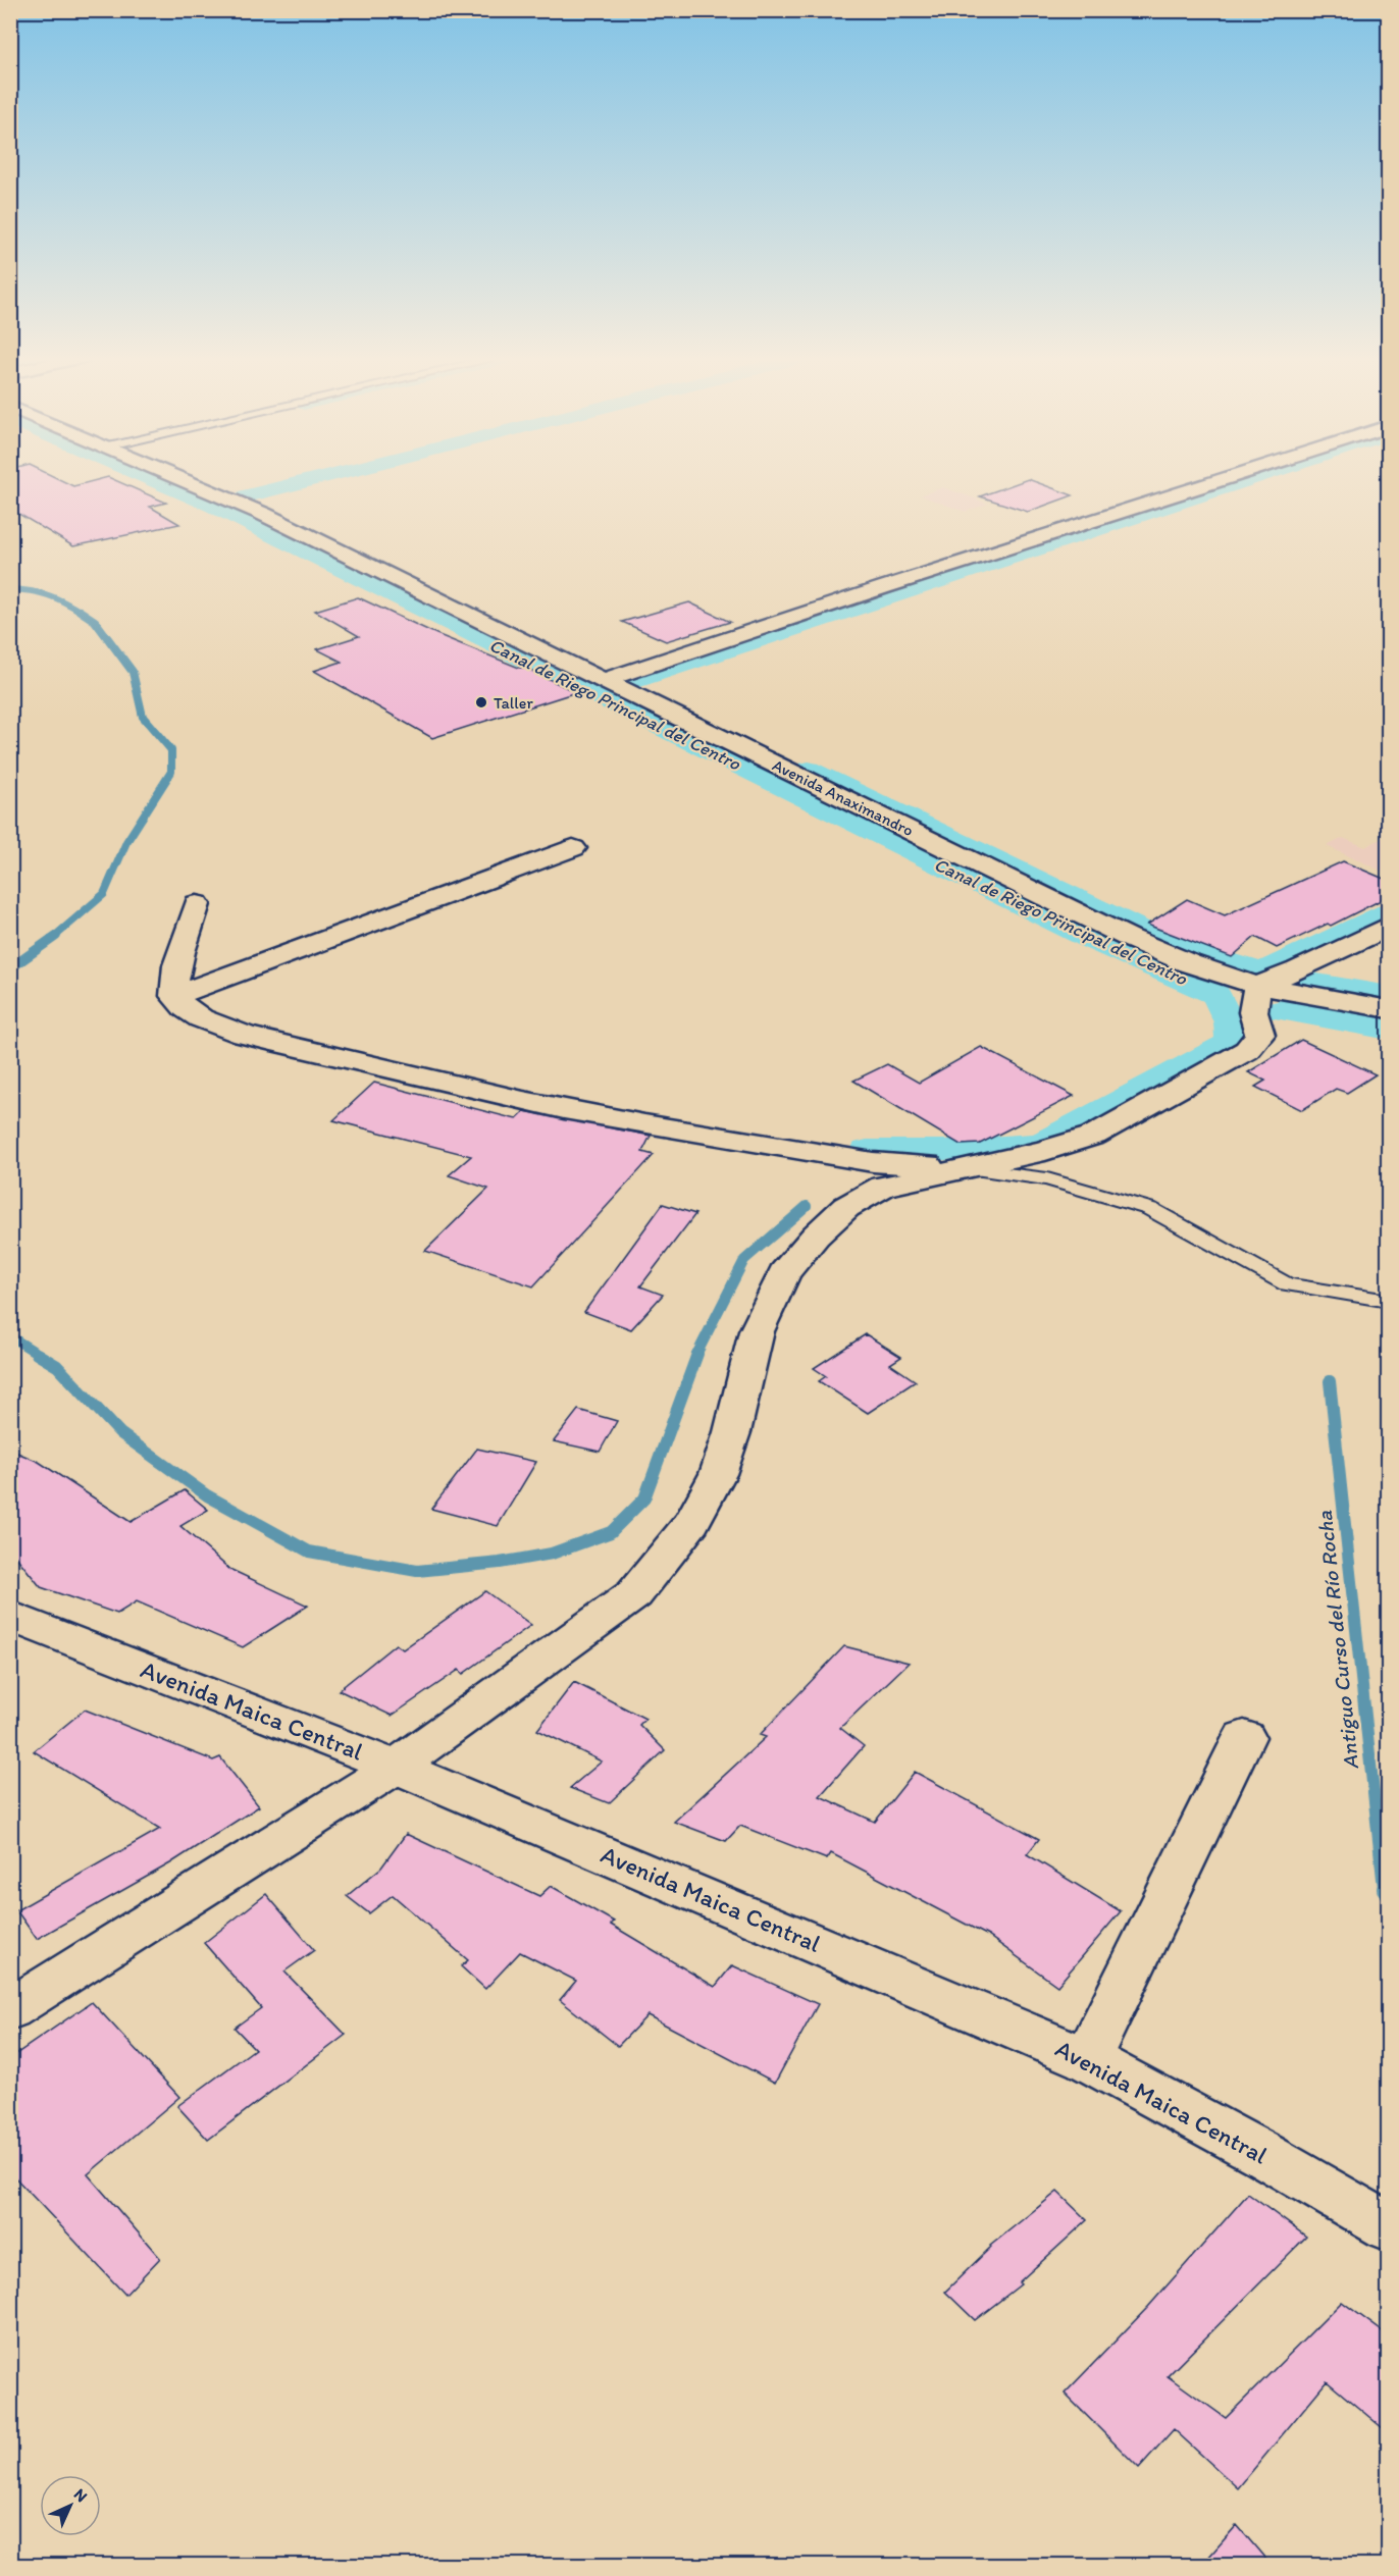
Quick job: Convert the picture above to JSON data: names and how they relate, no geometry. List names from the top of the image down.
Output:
{
  "streets": {
    "street": ["Avenida Anaximandro", "Avenida Maica Central"]
  },
  "water": ["Canal de Riego Principal del Centro", "Antiguo Curso del Río Rocha"],
  "places": ["Taller"],
  "north": "top right"
}
